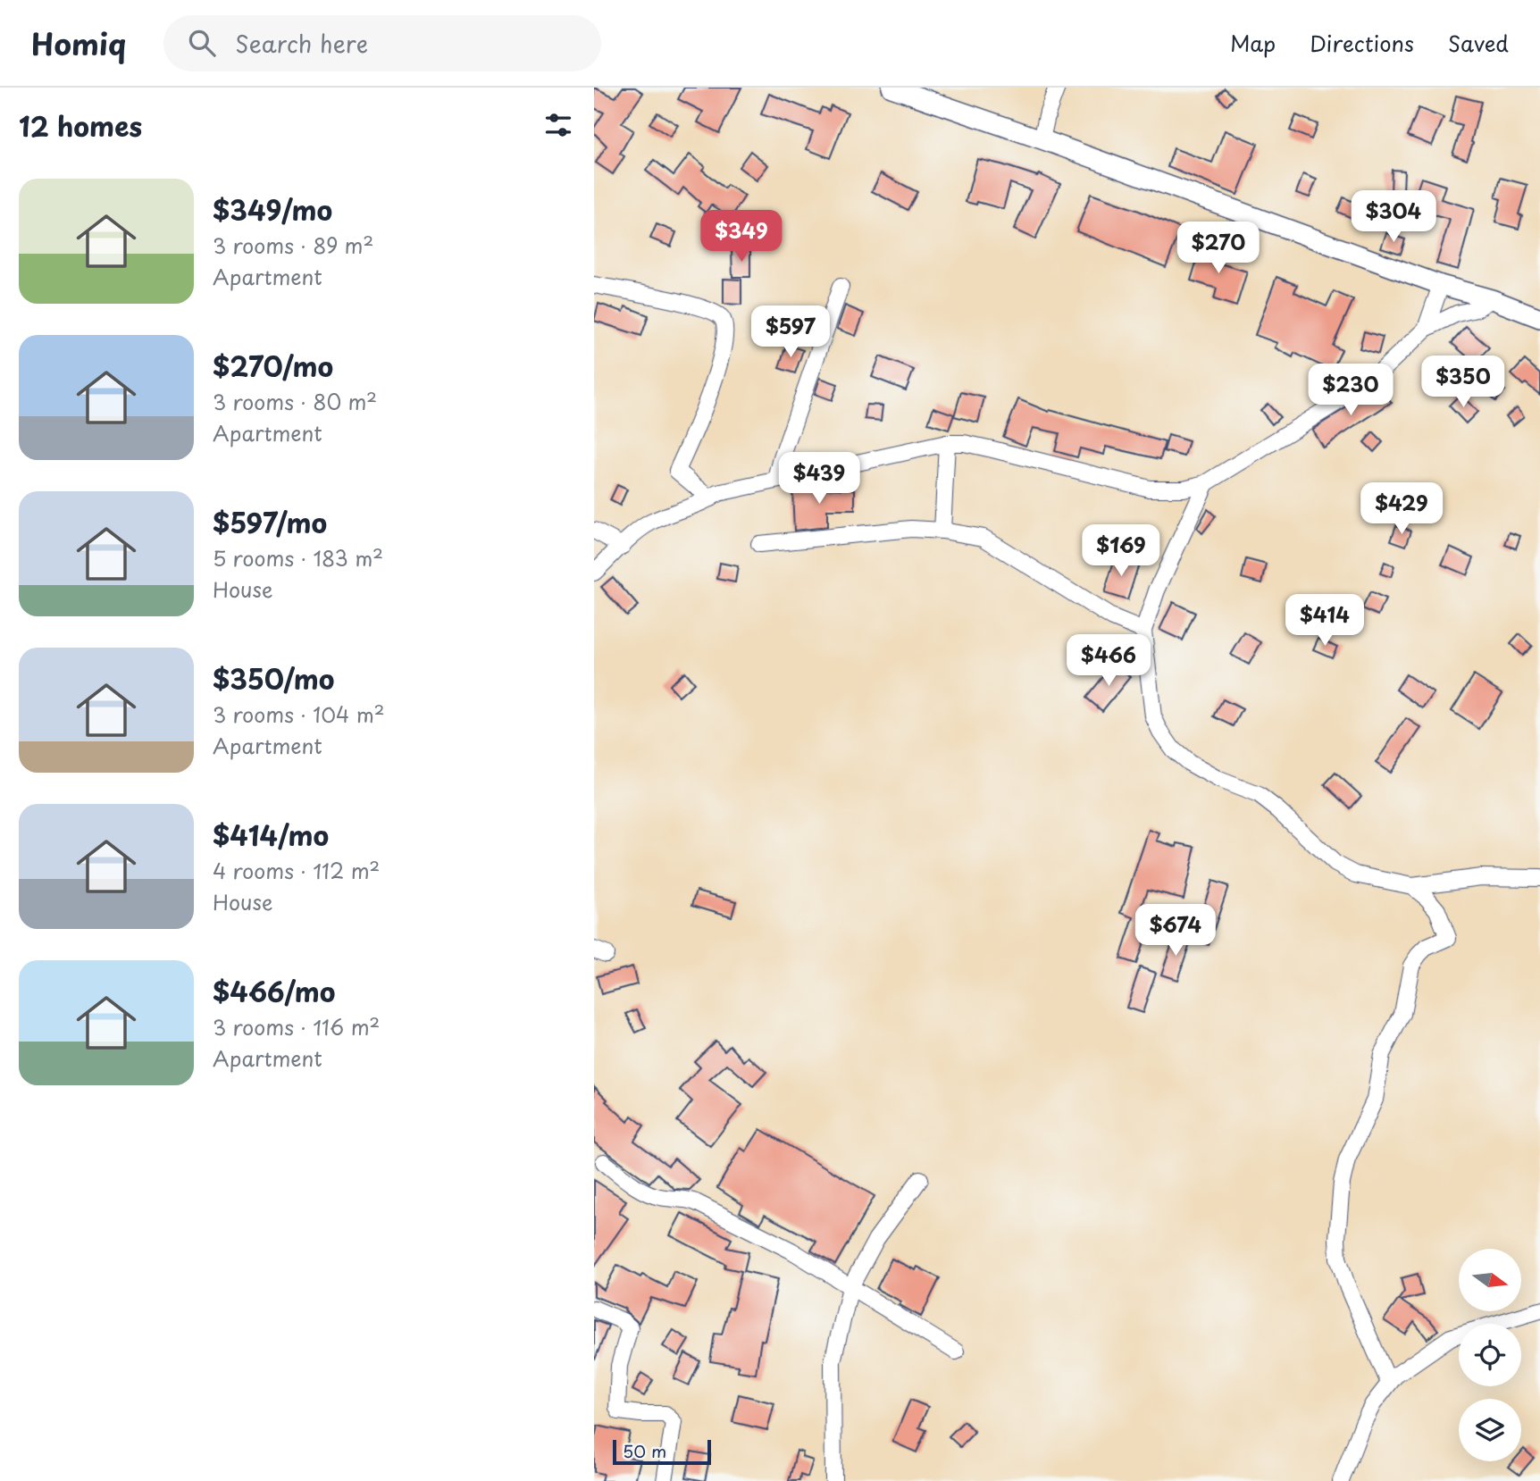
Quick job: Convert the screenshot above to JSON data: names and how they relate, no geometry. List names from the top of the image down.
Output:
{
  "scale_bar": "50 m",
  "north": "right",
  "page": {
    "header": "Homiq",
    "search": "Search here",
    "nav": ["Map", "Directions", "Saved"],
    "heading": "12 homes",
    "list": [
      {
        "name": "$349/mo",
        "note": "3 rooms · 89 m² · Apartment"
      },
      {
        "name": "$270/mo",
        "note": "3 rooms · 80 m² · Apartment"
      },
      {
        "name": "$597/mo",
        "note": "5 rooms · 183 m² · House"
      },
      {
        "name": "$350/mo",
        "note": "3 rooms · 104 m² · Apartment"
      },
      {
        "name": "$414/mo",
        "note": "4 rooms · 112 m² · House"
      },
      {
        "name": "$466/mo",
        "note": "3 rooms · 116 m² · Apartment"
      }
    ],
    "price": [
      "$304",
      "$349",
      "$270",
      "$597",
      "$350",
      "$230",
      "$439",
      "$429",
      "$169",
      "$414",
      "$466",
      "$674"
    ],
    "scale": "50 m"
  }
}
